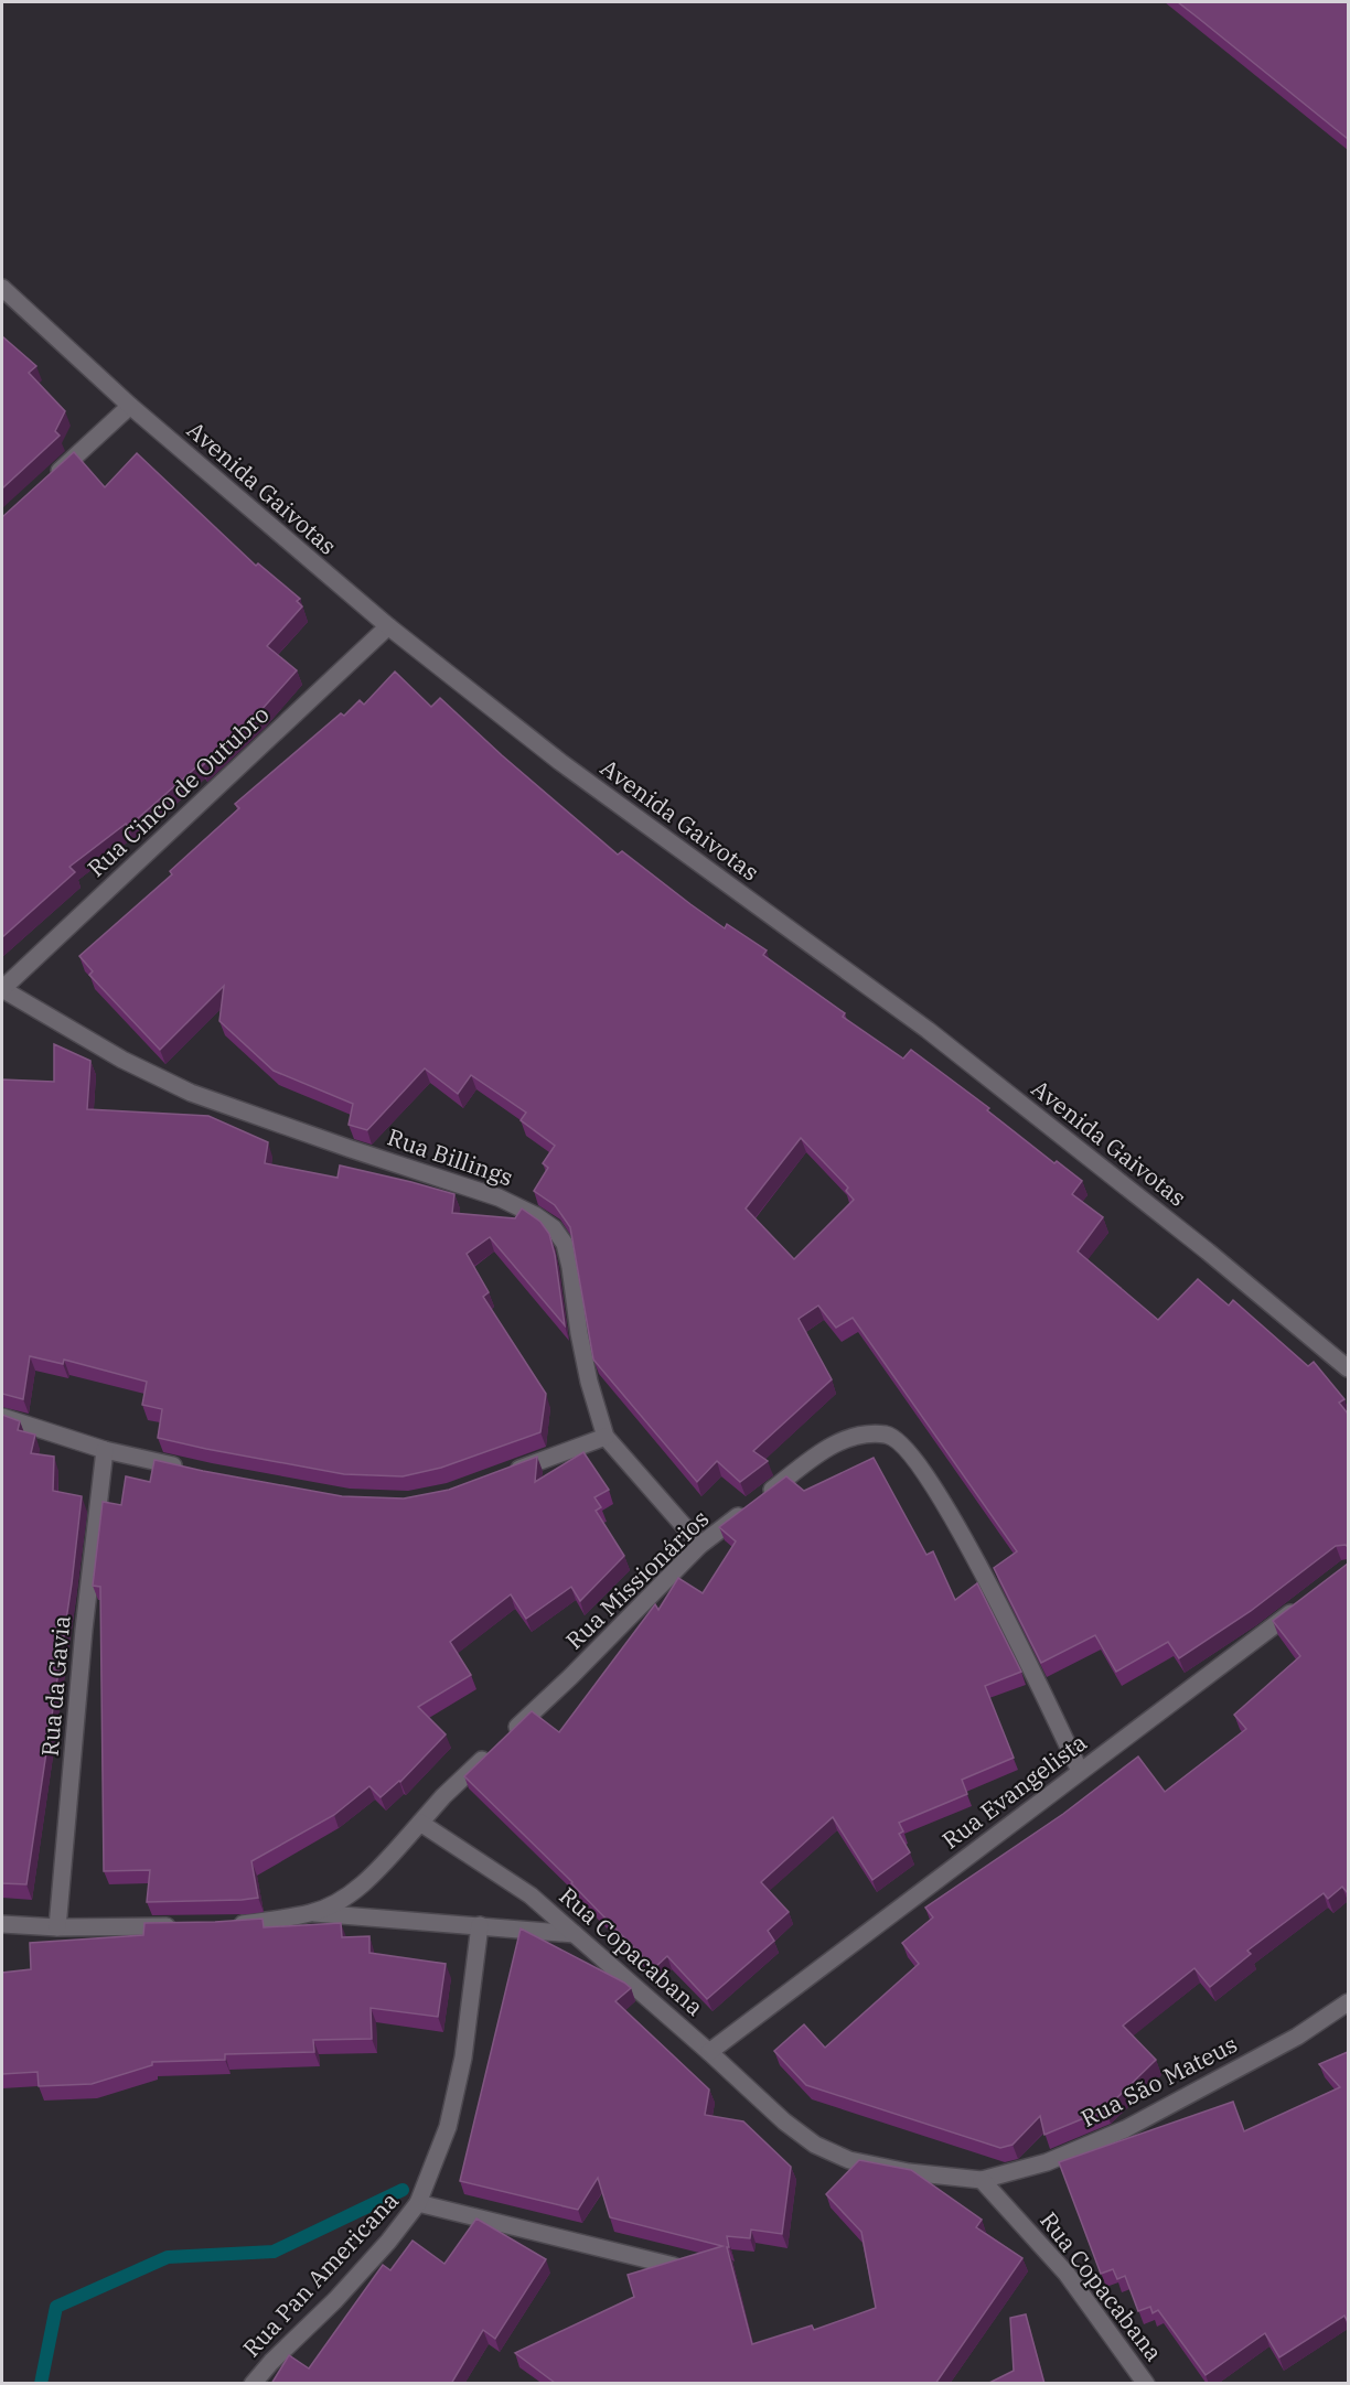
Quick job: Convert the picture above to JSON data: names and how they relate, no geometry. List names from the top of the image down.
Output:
{
  "streets": {
    "street": [
      "Avenida Gaivotas",
      "Rua Cinco de Outubro",
      "Rua Billings",
      "Rua Missionários",
      "Rua da Gavia",
      "Rua Evangelista",
      "Rua Copacabana",
      "Rua São Mateus",
      "Rua Pan Americana"
    ]
  },
  "crossings": [
    ["Avenida Gaivotas", "Rua Cinco de Outubro"],
    ["Rua Cinco de Outubro", "Rua Billings"],
    ["Rua Billings", "Rua Missionários"],
    ["Rua Missionários", "Rua Evangelista"],
    ["Rua Missionários", "Rua Copacabana"],
    ["Rua Evangelista", "Rua Copacabana"],
    ["Rua Copacabana", "Rua São Mateus"]
  ]
}
